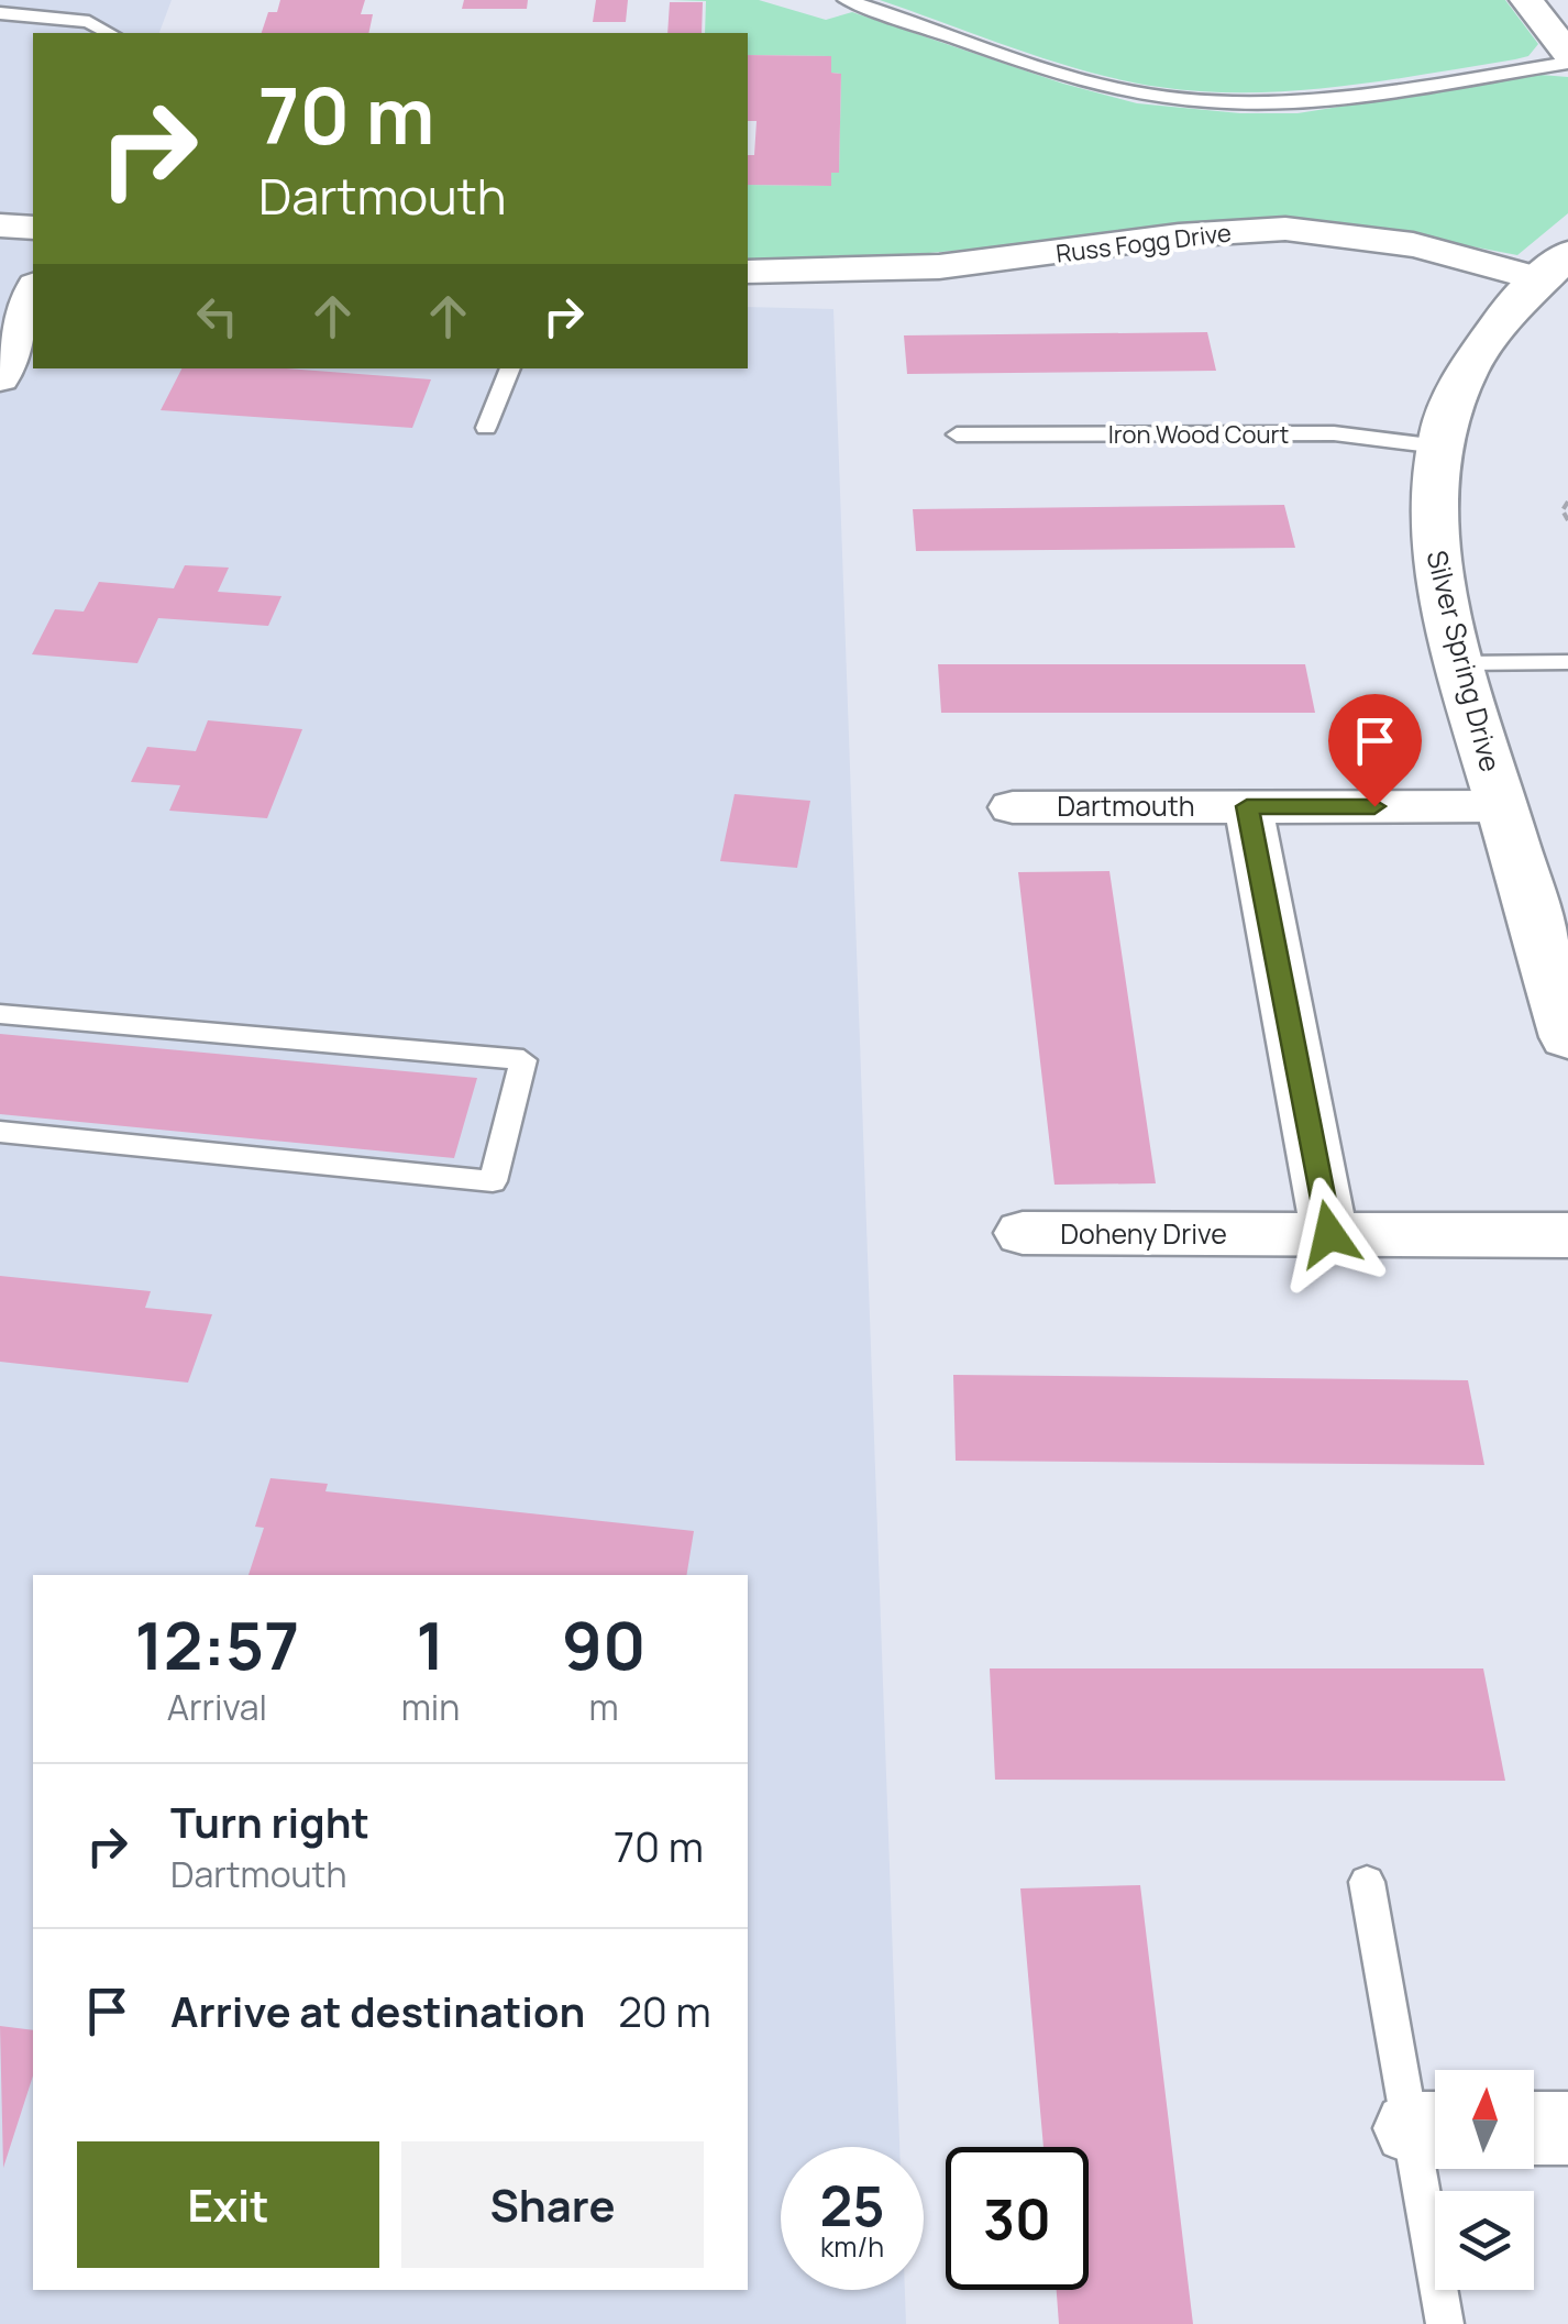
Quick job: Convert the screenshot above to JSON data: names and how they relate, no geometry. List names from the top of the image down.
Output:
{
  "streets": {
    "street": [
      "Russ Fogg Drive",
      "Silver Spring Drive",
      "Dartmouth",
      "Doheny Drive"
    ],
    "lane": ["Iron Wood Court"]
  },
  "crossings": [
    ["Russ Fogg Drive", "Silver Spring Drive"],
    ["Iron Wood Court", "Silver Spring Drive"],
    ["Silver Spring Drive", "Dartmouth"]
  ],
  "north": "top",
  "page": {
    "turn": ["70 m", "Dartmouth"],
    "eta": [
      "12:57",
      "Arrival",
      "1",
      "min",
      "90",
      "m"
    ],
    "list": [
      {
        "name": "Turn right",
        "note": "Dartmouth",
        "value": "70 m"
      },
      {
        "name": "Arrive at destination",
        "value": "20 m"
      }
    ],
    "buttons": ["Exit", "Share"],
    "speed": "25 km/h",
    "limit": "30"
  }
}
